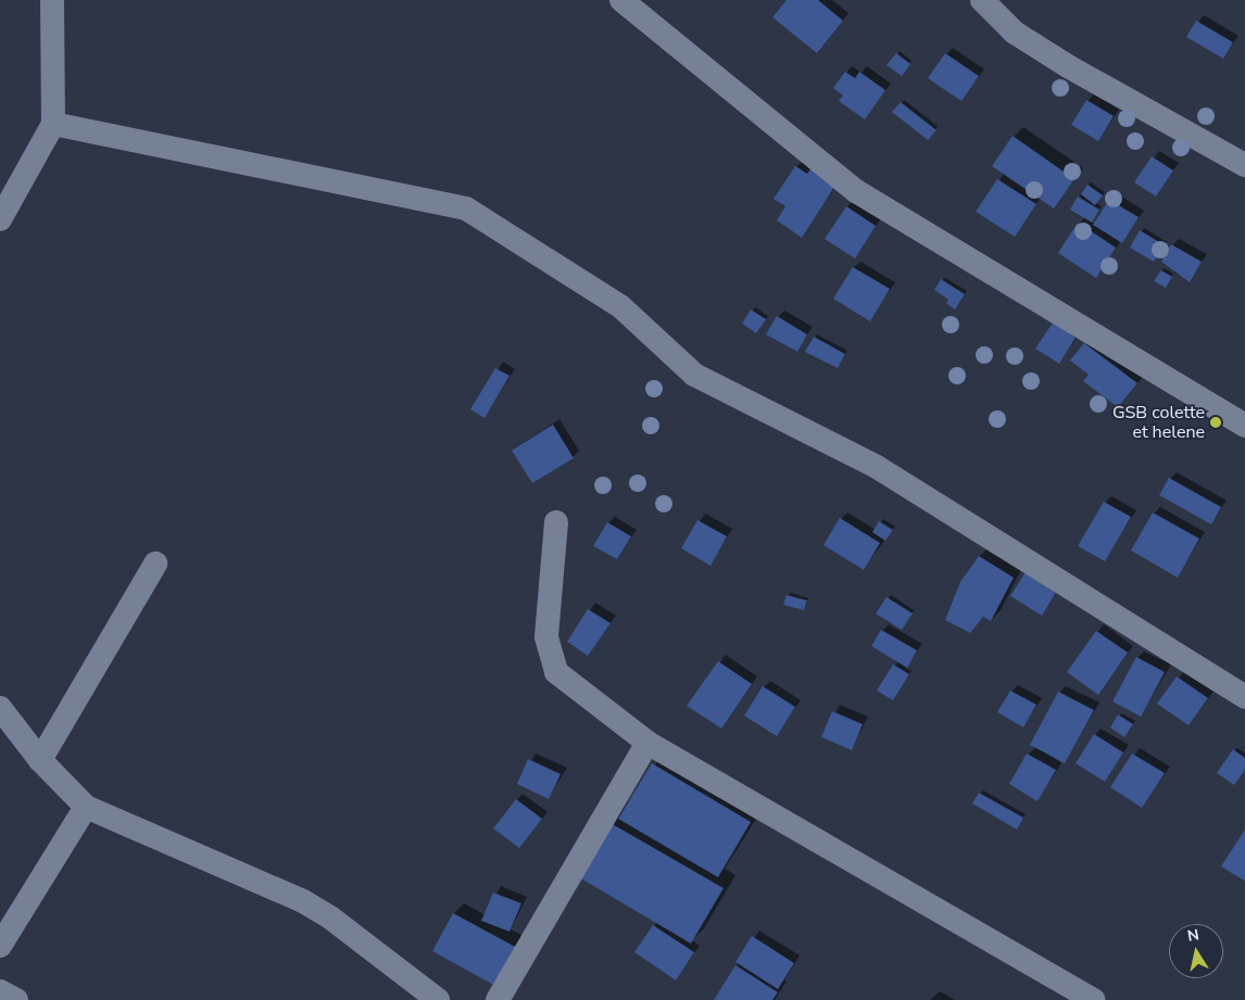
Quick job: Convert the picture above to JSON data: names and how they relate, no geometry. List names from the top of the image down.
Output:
{
  "places": ["GSB colette et helene"],
  "north": "top"
}
